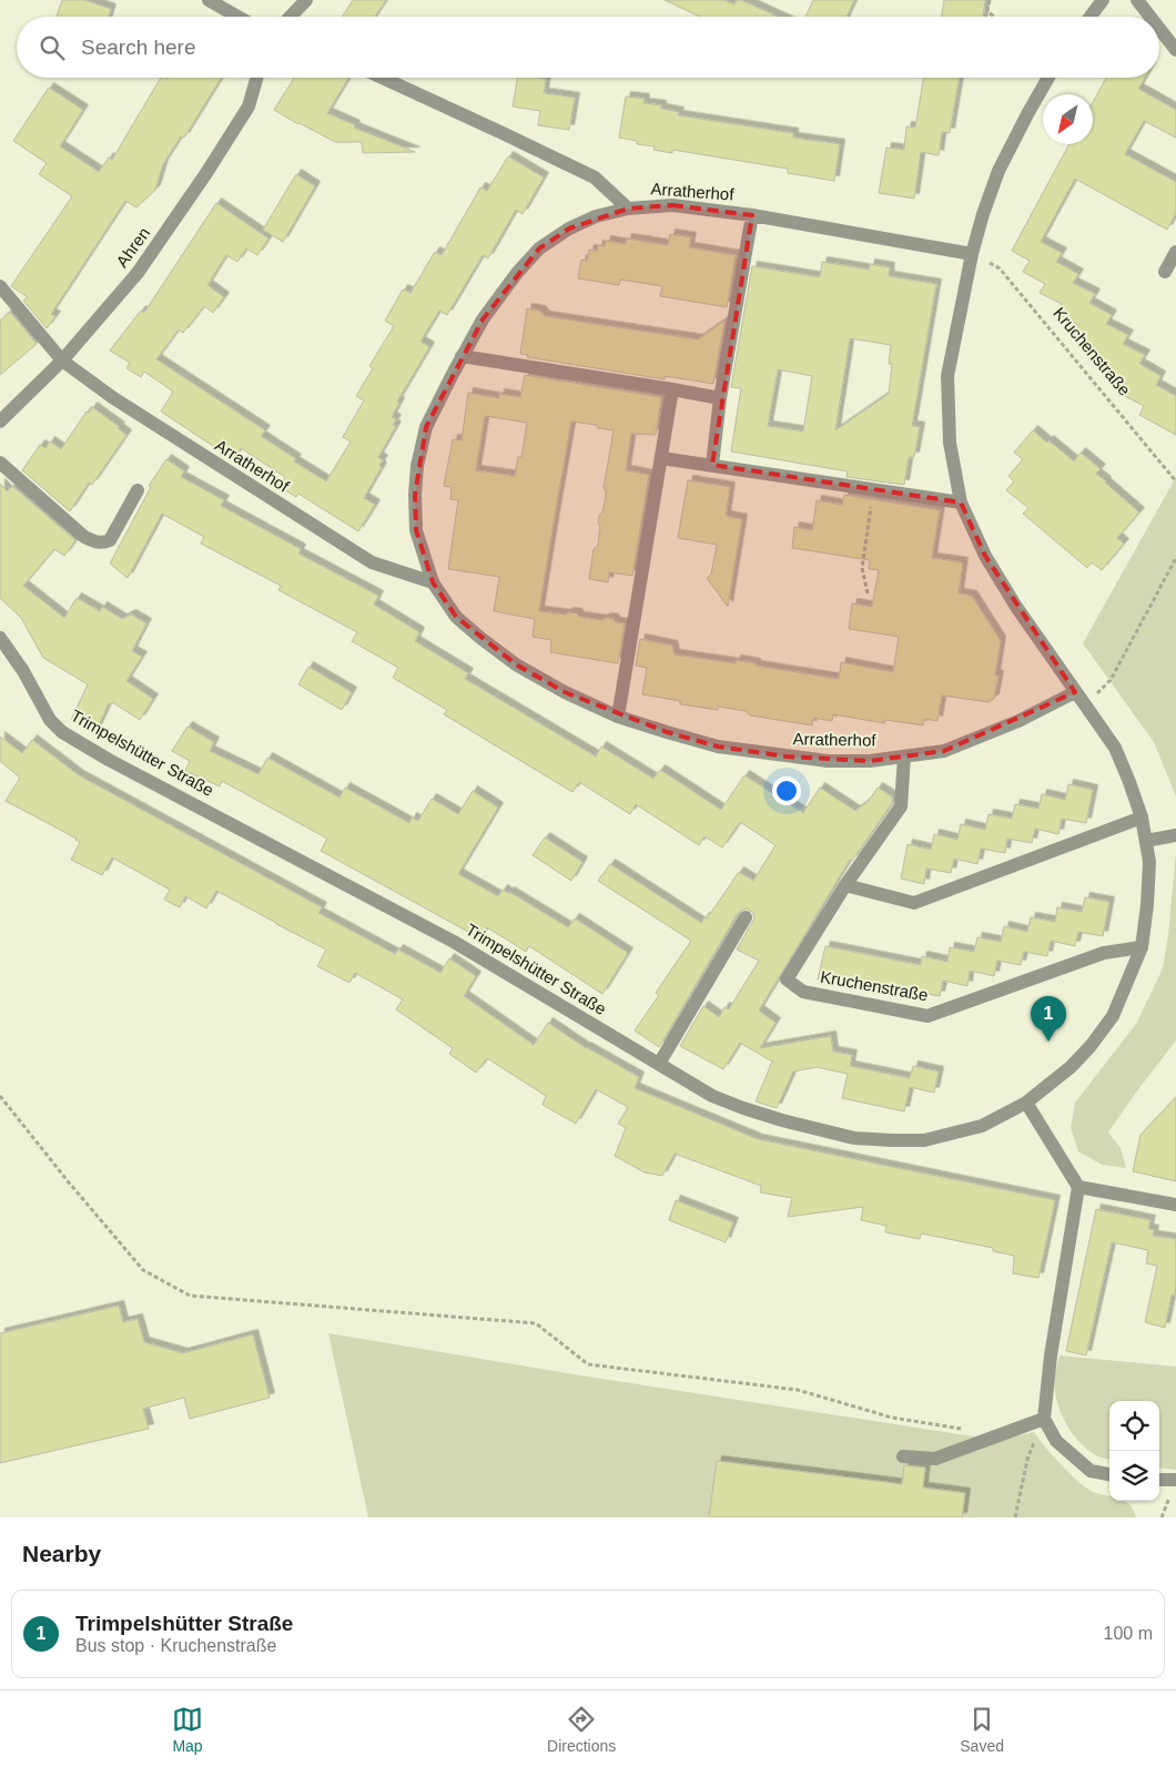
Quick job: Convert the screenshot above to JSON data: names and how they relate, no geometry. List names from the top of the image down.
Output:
{
  "streets": {
    "street": [
      "Arratherhof",
      "Ahren",
      "Kruchenstraße",
      "Trimpelshütter Straße"
    ]
  },
  "crossings": [
    ["Arratherhof", "Ahren"],
    ["Arratherhof", "Kruchenstraße"]
  ],
  "north": "bottom left",
  "page": {
    "search": "Search here",
    "pins": "1",
    "heading": "Nearby",
    "list": [
      {
        "mark": "1",
        "name": "Trimpelshütter Straße",
        "note": "Bus stop · Kruchenstraße",
        "value": "100 m"
      }
    ],
    "nav": ["Map", "Directions", "Saved"]
  }
}
